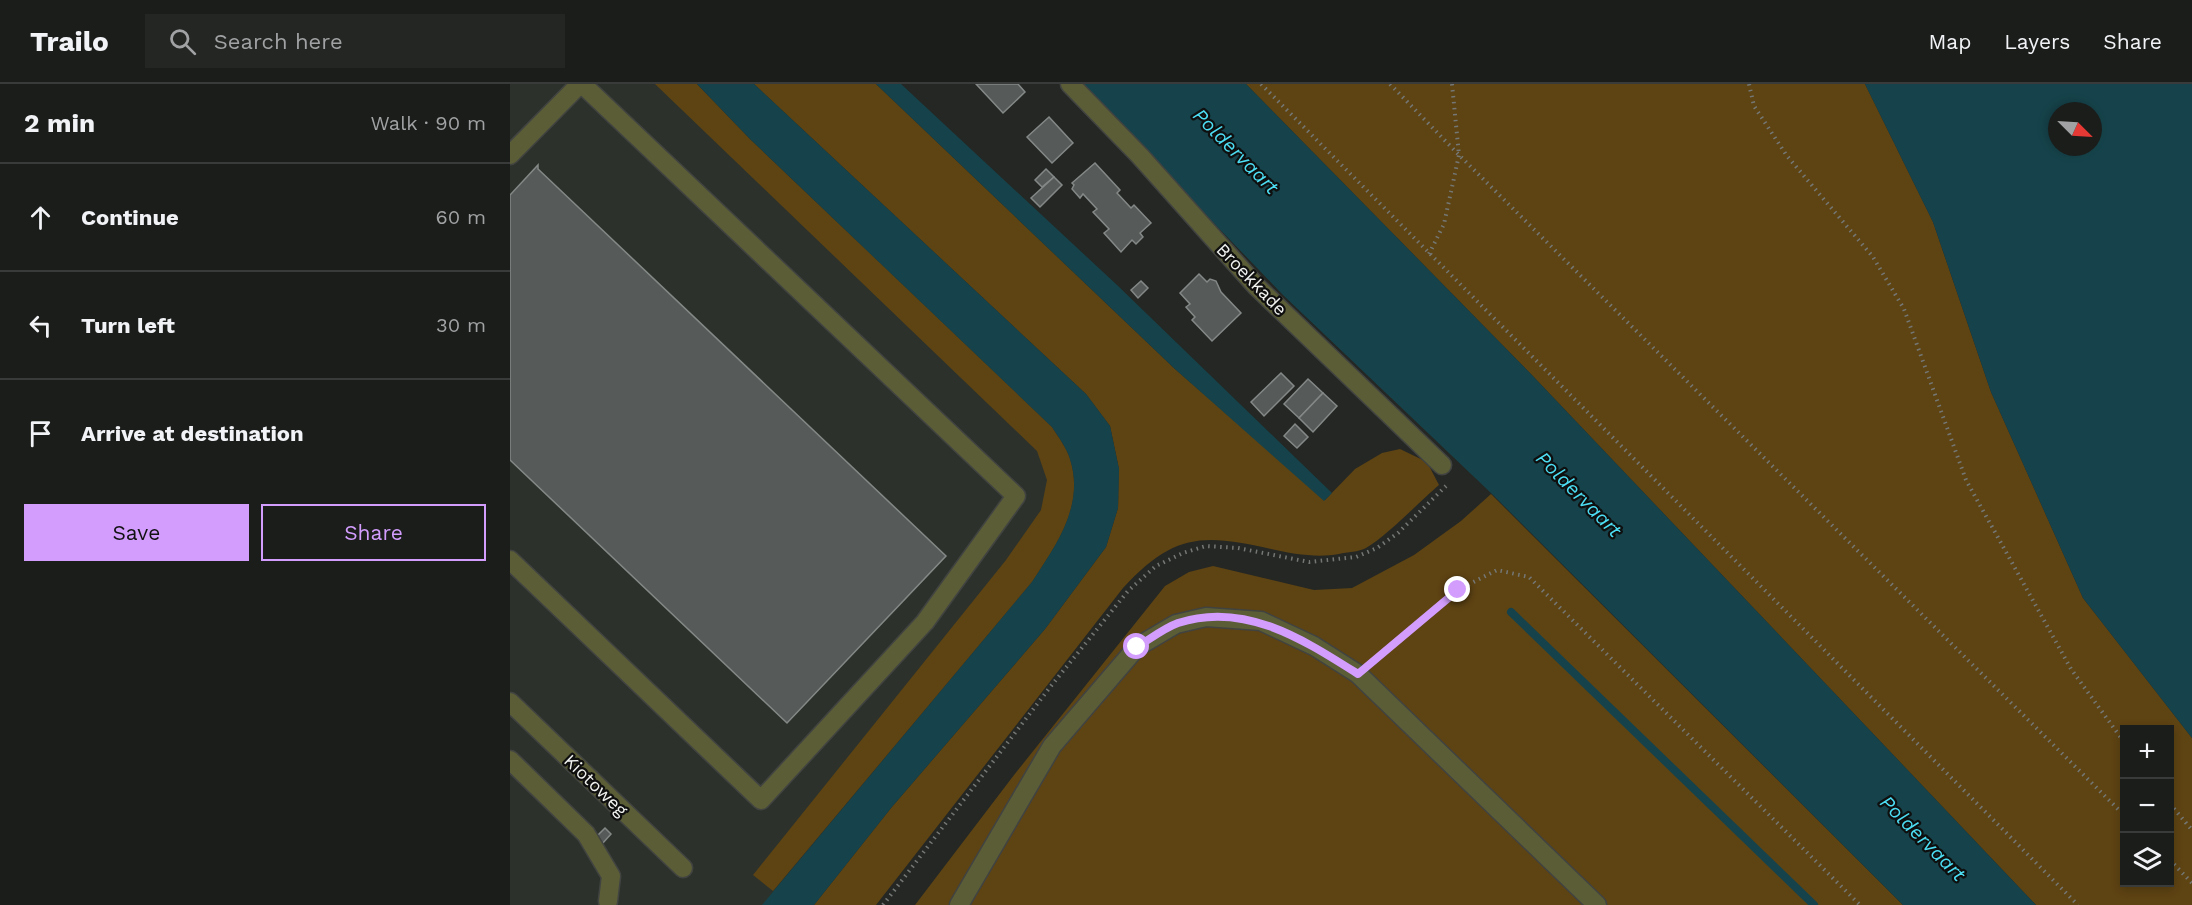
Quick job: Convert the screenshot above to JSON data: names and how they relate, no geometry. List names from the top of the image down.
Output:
{
  "streets": {
    "street": ["Broekkade", "Kiotoweg"]
  },
  "water": ["Poldervaart"],
  "north": "bottom right",
  "page": {
    "header": "Trailo",
    "search": "Search here",
    "nav": ["Map", "Layers", "Share"],
    "heading": ["2 min", "Walk · 90 m"],
    "list": [
      ["Continue", "60 m"],
      ["Turn left", "30 m"],
      "Arrive at destination"
    ],
    "buttons": ["Save", "Share"],
    "map_buttons": ["+", "−"]
  }
}
